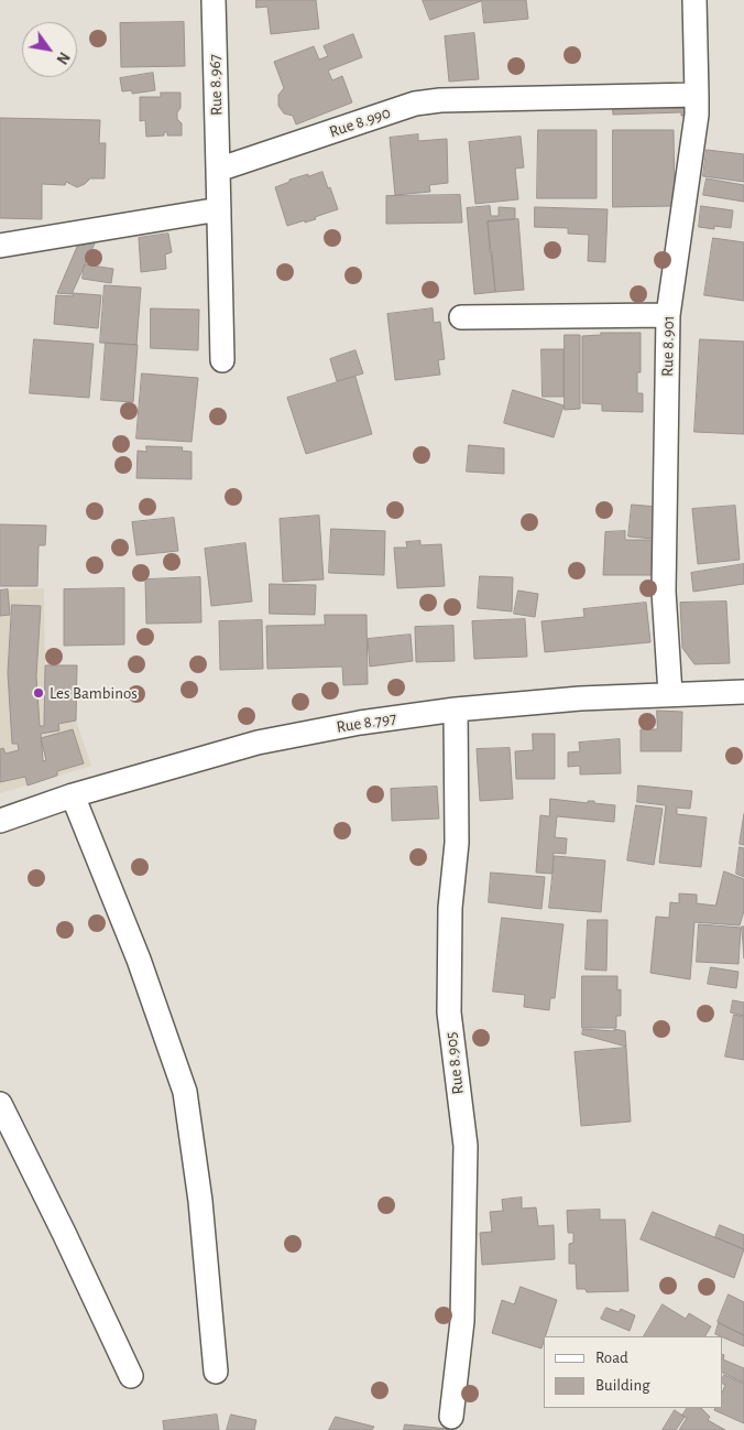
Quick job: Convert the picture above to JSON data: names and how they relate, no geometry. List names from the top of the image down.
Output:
{
  "streets": {
    "street": [
      "Rue 8.967",
      "Rue 8.990",
      "Rue 8.901",
      "Rue 8.797",
      "Rue 8.905"
    ]
  },
  "crossings": [
    ["Rue 8.967", "Rue 8.990"],
    ["Rue 8.990", "Rue 8.901"],
    ["Rue 8.901", "Rue 8.797"],
    ["Rue 8.797", "Rue 8.905"]
  ],
  "places": ["Les Bambinos"],
  "legend": ["Road", "Building"],
  "north": "bottom right"
}
